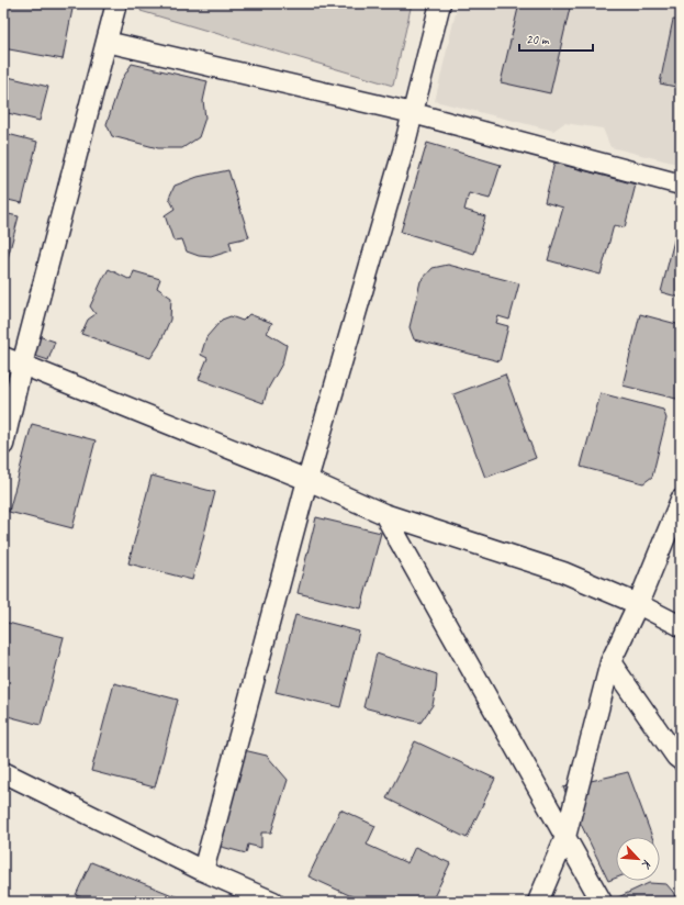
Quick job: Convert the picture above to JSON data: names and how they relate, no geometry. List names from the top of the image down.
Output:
{
  "scale_bar": "20 m",
  "north": "bottom right"
}
